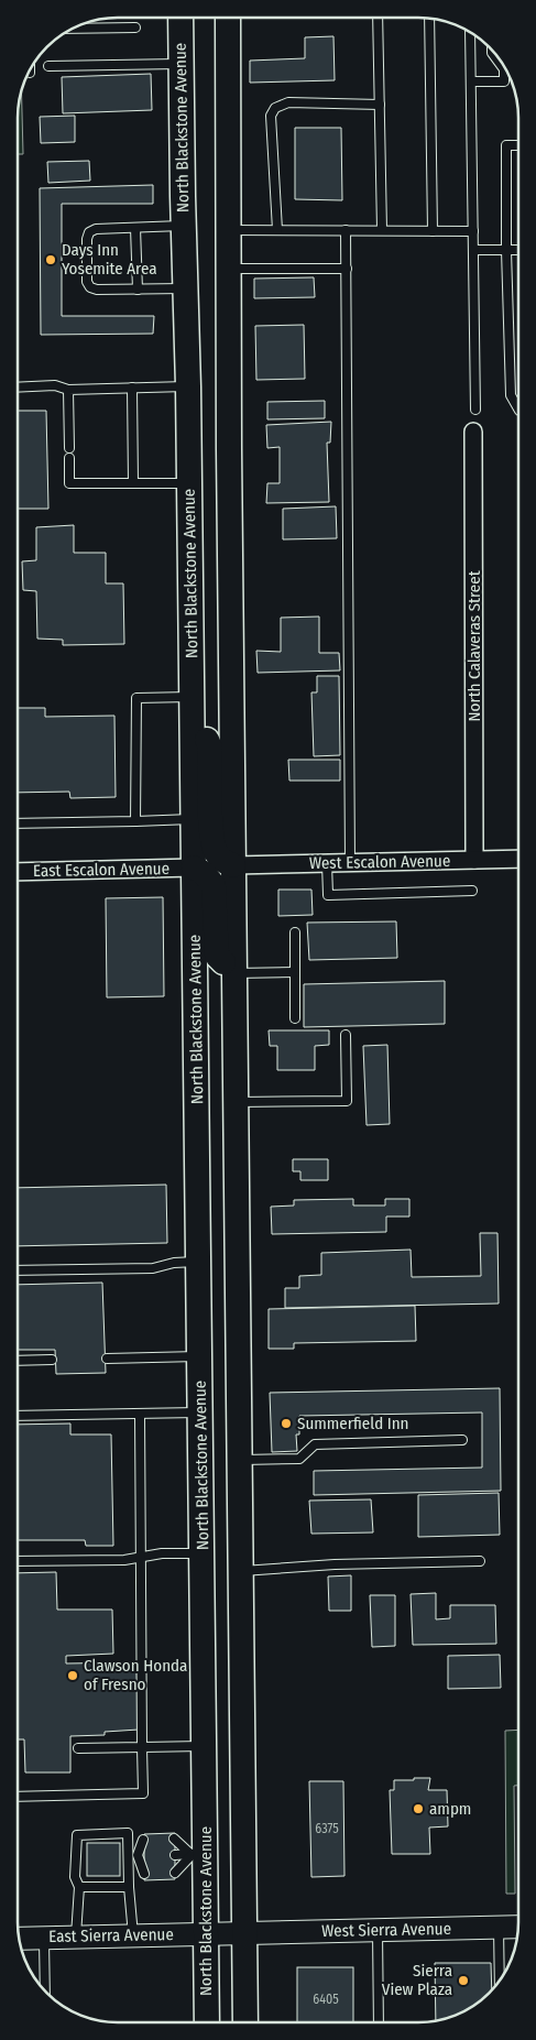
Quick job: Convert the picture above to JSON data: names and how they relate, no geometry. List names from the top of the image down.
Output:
{
  "streets": {
    "main road": ["North Blackstone Avenue", "West Sierra Avenue", "East Sierra Avenue"],
    "street": ["North Calaveras Street", "West Escalon Avenue", "East Escalon Avenue"]
  },
  "crossings": [
    ["North Blackstone Avenue", "East Escalon Avenue"],
    ["North Blackstone Avenue", "East Sierra Avenue"],
    ["North Calaveras Street", "West Escalon Avenue"],
    ["West Sierra Avenue", "East Sierra Avenue"]
  ],
  "places": [
    "Days Inn Yosemite Area",
    "Summerfield Inn",
    "Clawson Honda of Fresno",
    "ampm",
    "Sierra View Plaza"
  ],
  "house_numbers": ["6375", "6405"]
}
